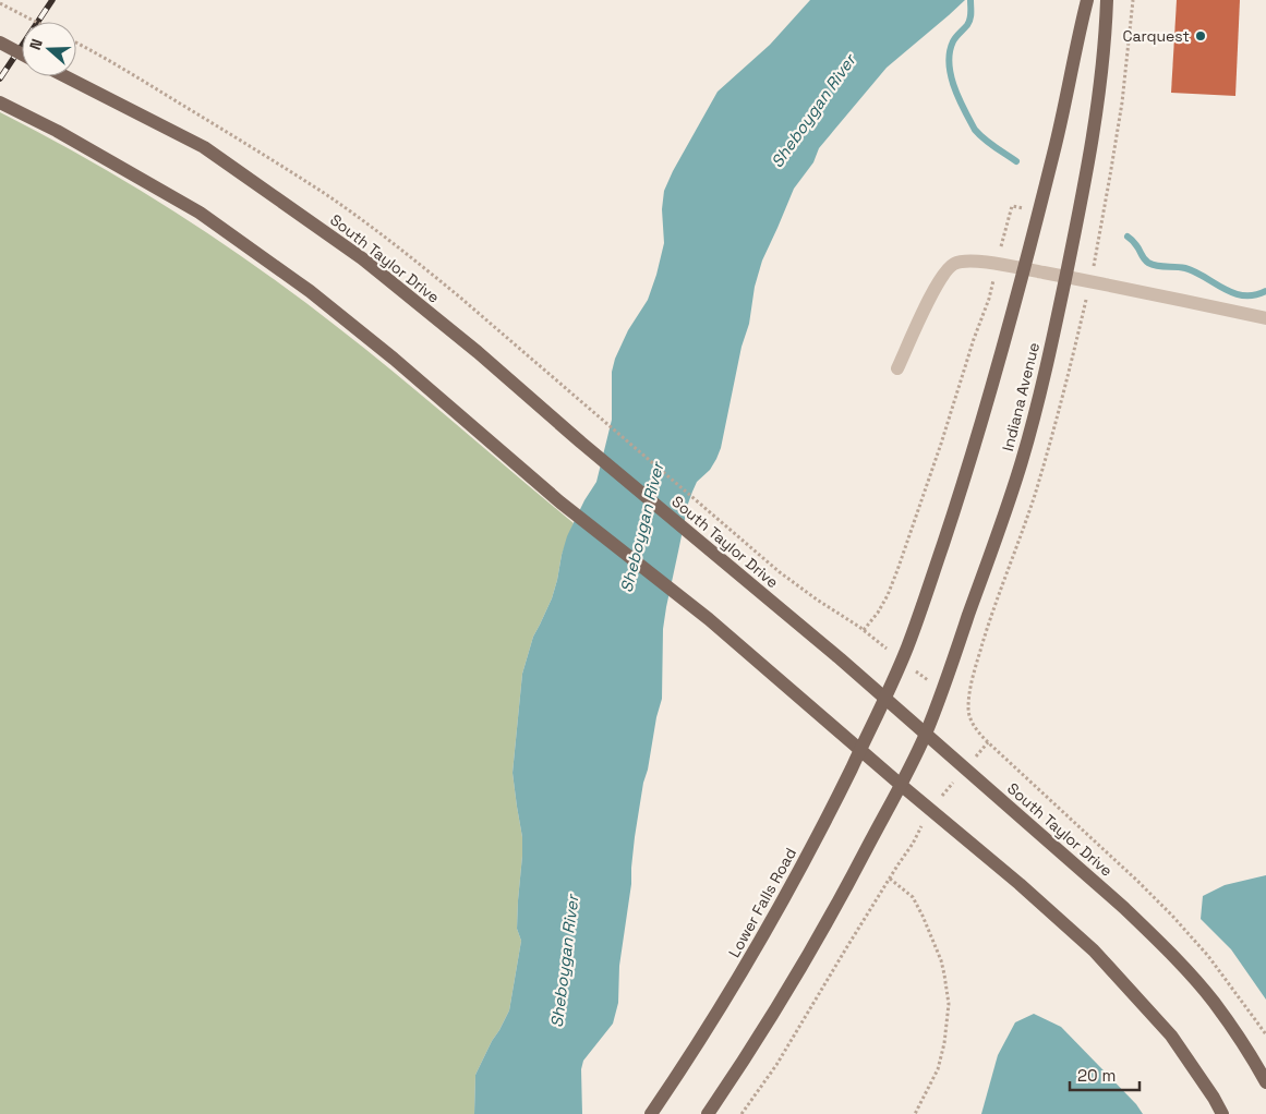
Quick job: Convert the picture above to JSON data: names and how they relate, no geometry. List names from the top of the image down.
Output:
{
  "streets": {
    "main road": ["South Taylor Drive", "Indiana Avenue", "Lower Falls Road"]
  },
  "crossings": [
    ["South Taylor Drive", "Indiana Avenue"],
    ["South Taylor Drive", "Lower Falls Road"],
    ["Indiana Avenue", "Lower Falls Road"]
  ],
  "water": ["Sheboygan River"],
  "places": ["Carquest"],
  "scale_bar": "20 m",
  "north": "left"
}
